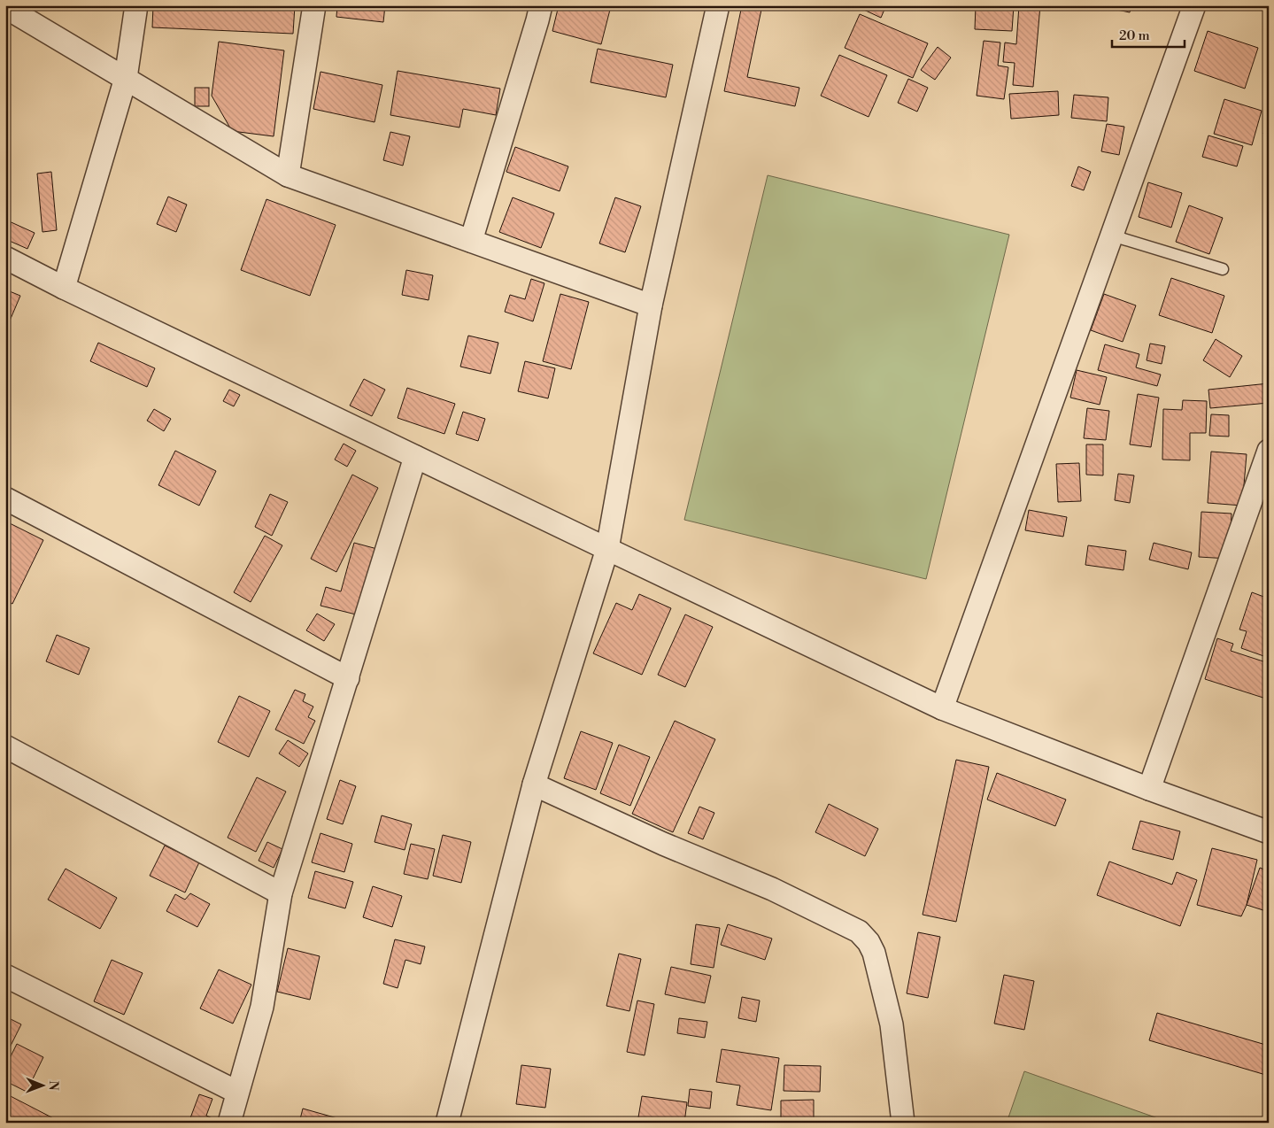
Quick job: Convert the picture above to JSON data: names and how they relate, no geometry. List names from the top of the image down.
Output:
{
  "scale_bar": "20 m",
  "north": "right"
}
